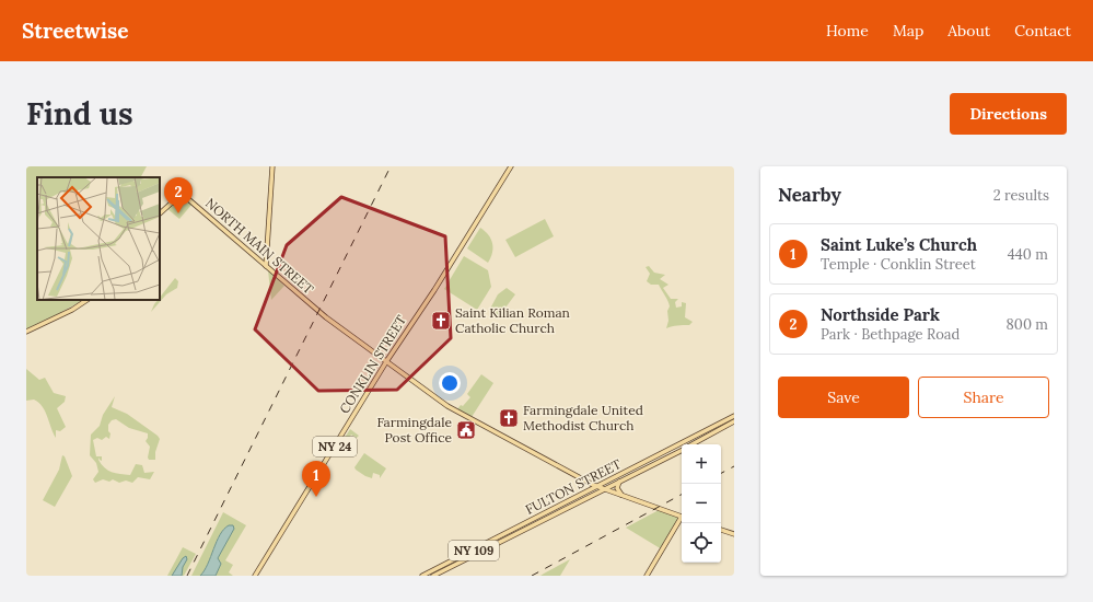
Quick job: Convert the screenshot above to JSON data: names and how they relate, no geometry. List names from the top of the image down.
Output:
{
  "streets": {
    "main road": [
      "NORTH MAIN STREET",
      "CONKLIN STREET",
      "NY 24",
      "FULTON STREET",
      "NY 109"
    ]
  },
  "crossings": [
    ["NORTH MAIN STREET", "CONKLIN STREET"],
    ["NORTH MAIN STREET", "FULTON STREET"]
  ],
  "places": {
    "church": ["Saint Kilian Roman Catholic Church", "Farmingdale United Methodist Church"],
    "public building": ["Farmingdale Post Office"]
  },
  "page": {
    "header": "Streetwise",
    "nav": [
      "Home",
      "Map",
      "About",
      "Contact"
    ],
    "buttons": [
      "Directions",
      ["Save", "Share"]
    ],
    "title": "Find us",
    "heading": ["Nearby", "2 results"],
    "pins": ["2", "1"],
    "list": [
      {
        "mark": "1",
        "name": "Saint Luke’s Church",
        "note": "Temple · Conklin Street",
        "value": "440 m"
      },
      {
        "mark": "2",
        "name": "Northside Park",
        "note": "Park · Bethpage Road",
        "value": "800 m"
      }
    ],
    "map_buttons": ["+", "−"]
  }
}
